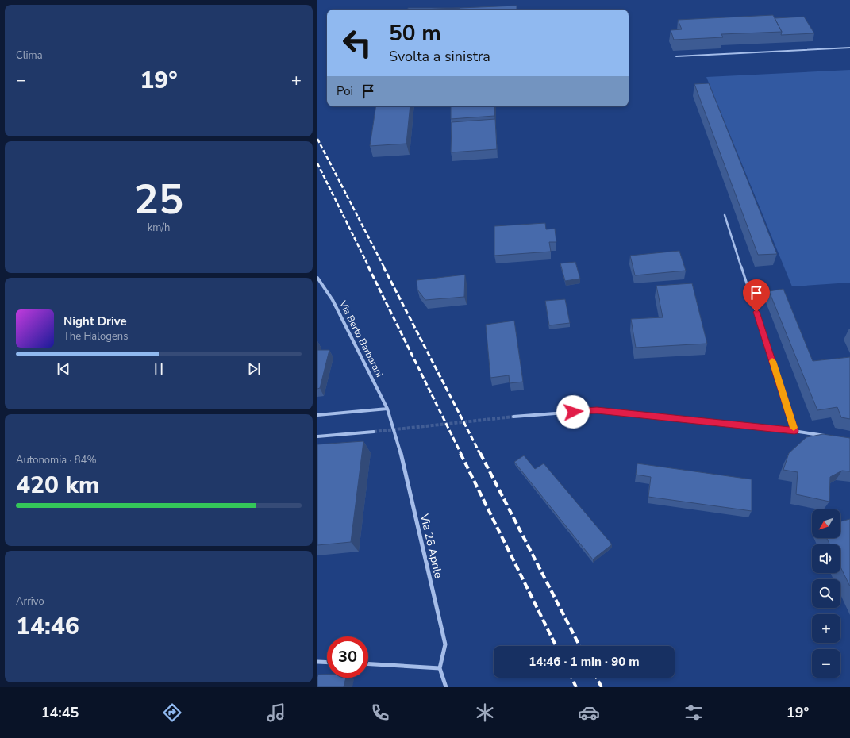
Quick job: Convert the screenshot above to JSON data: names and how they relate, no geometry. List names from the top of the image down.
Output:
{
  "streets": {
    "street": ["Via Berto Barbarani", "Via 26 Aprile"]
  },
  "crossings": [
    ["Via Berto Barbarani", "Via 26 Aprile"]
  ],
  "north": "bottom left",
  "page": {
    "tile": [
      "Clima",
      ["25", "km/h"],
      ["Autonomia · 84%", "420 km"],
      ["Arrivo", "14:46"]
    ],
    "turn": ["50 m", "Svolta a sinistra"],
    "heat": ["−", "19°", "+"],
    "then": "Poi",
    "song": ["Night Drive", "The Halogens"],
    "map_buttons": ["+", "−"],
    "limit": "30",
    "trip": "14:46 · 1 min · 90 m",
    "tabs": ["14:45", "19°"]
  }
}
